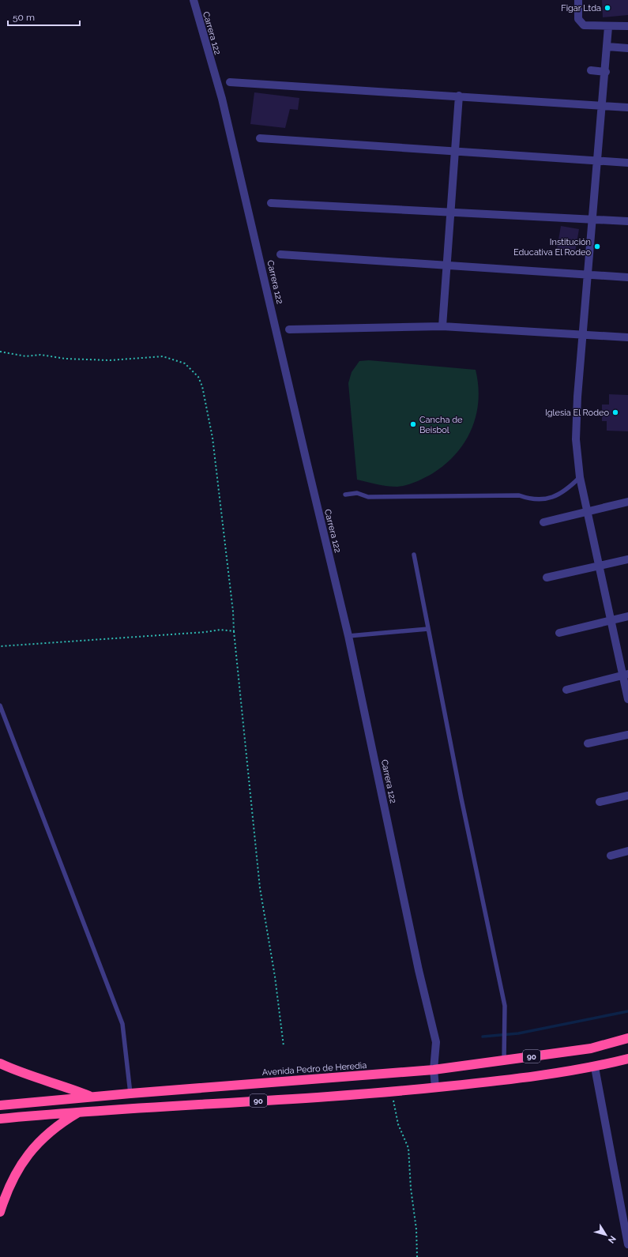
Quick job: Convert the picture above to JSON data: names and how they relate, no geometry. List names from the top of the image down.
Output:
{
  "streets": {
    "highway": ["90", "Avenida Pedro de Heredia"],
    "street": ["Carrera 122"]
  },
  "crossings": [
    ["Carrera 122", "90"],
    ["Carrera 122", "Avenida Pedro de Heredia"]
  ],
  "places": [
    "Figar Ltda",
    "Institución Educativa El Rodeo",
    "Iglesia El Rodeo",
    "Cancha de Beisbol"
  ],
  "scale_bar": "50 m",
  "north": "bottom right"
}
